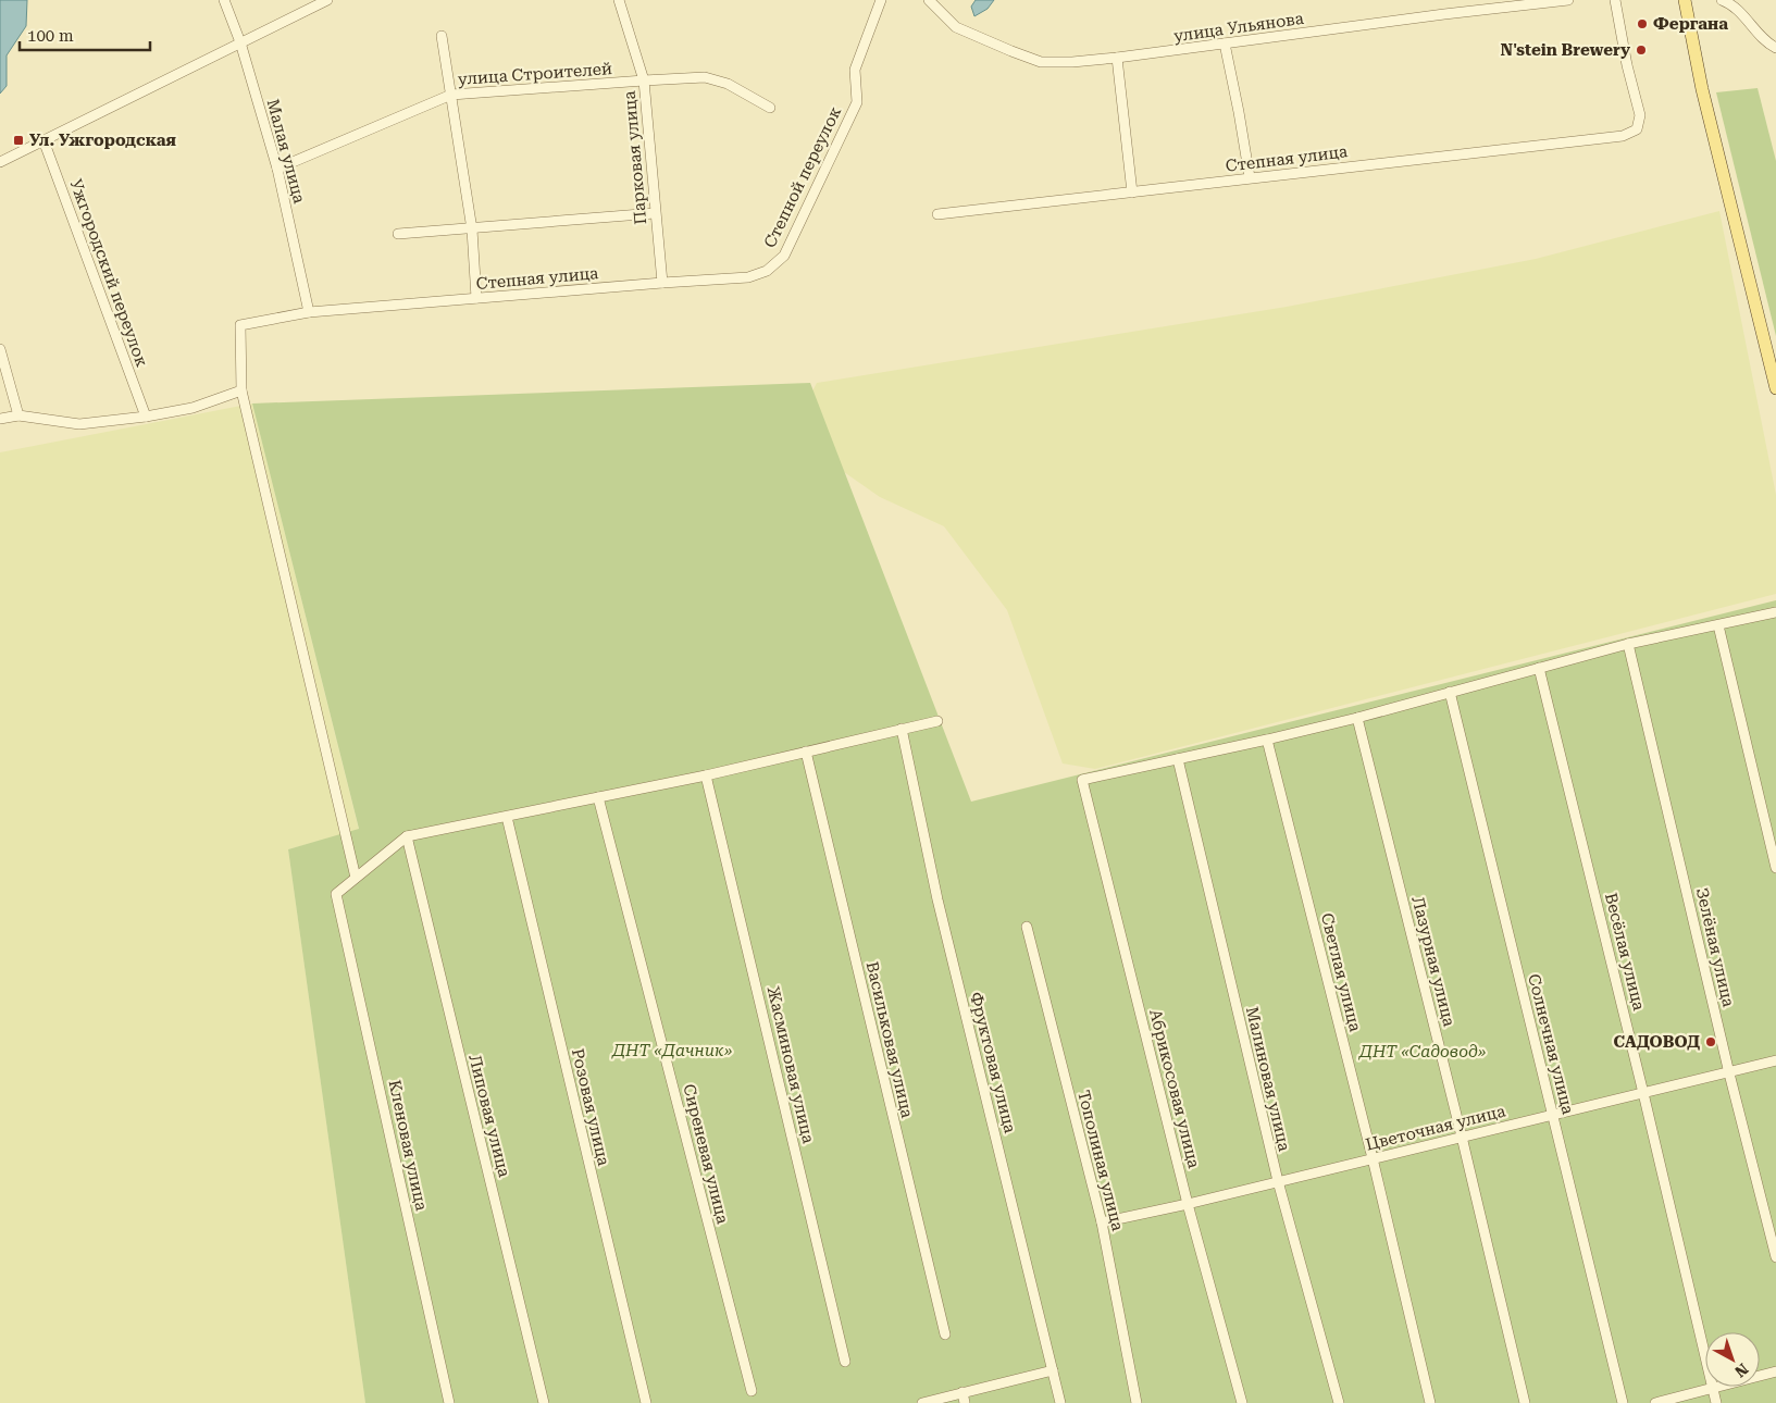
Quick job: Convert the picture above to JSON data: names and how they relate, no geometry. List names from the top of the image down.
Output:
{
  "streets": {
    "street": [
      "улица Ульянова",
      "улица Строителей",
      "Малая улица",
      "Парковая улица",
      "Степная улица",
      "Степной переулок",
      "Ужгородский переулок",
      "Зелёная улица",
      "Весёлая улица",
      "Лазурная улица",
      "Светлая улица",
      "Васильковая улица",
      "Солнечная улица",
      "Фруктовая улица",
      "Жасминовая улица",
      "Малиновая улица",
      "Абрикосовая улица",
      "Розовая улица",
      "Липовая улица",
      "Цветочная улица",
      "Кленовая улица",
      "Сиреневая улица",
      "Тополиная улица"
    ]
  },
  "crossings": [
    ["улица Строителей", "Малая улица"],
    ["улица Строителей", "Парковая улица"],
    ["Малая улица", "Степная улица"],
    ["Парковая улица", "Степная улица"],
    ["Степная улица", "Степной переулок"],
    ["Зелёная улица", "Цветочная улица"],
    ["Весёлая улица", "Цветочная улица"],
    ["Лазурная улица", "Цветочная улица"],
    ["Светлая улица", "Цветочная улица"],
    ["Солнечная улица", "Цветочная улица"],
    ["Малиновая улица", "Абрикосовая улица"],
    ["Малиновая улица", "Цветочная улица"],
    ["Абрикосовая улица", "Цветочная улица"],
    ["Цветочная улица", "Тополиная улица"]
  ],
  "parks": ["ДНТ «Дачник»", "ДНТ «Садовод»"],
  "places": {
    "other": ["Фергана", "N'stein Brewery", "САДОВОД"],
    "transit": ["Ул. Ужгородская"]
  },
  "scale_bar": "100 m",
  "north": "bottom right"
}
